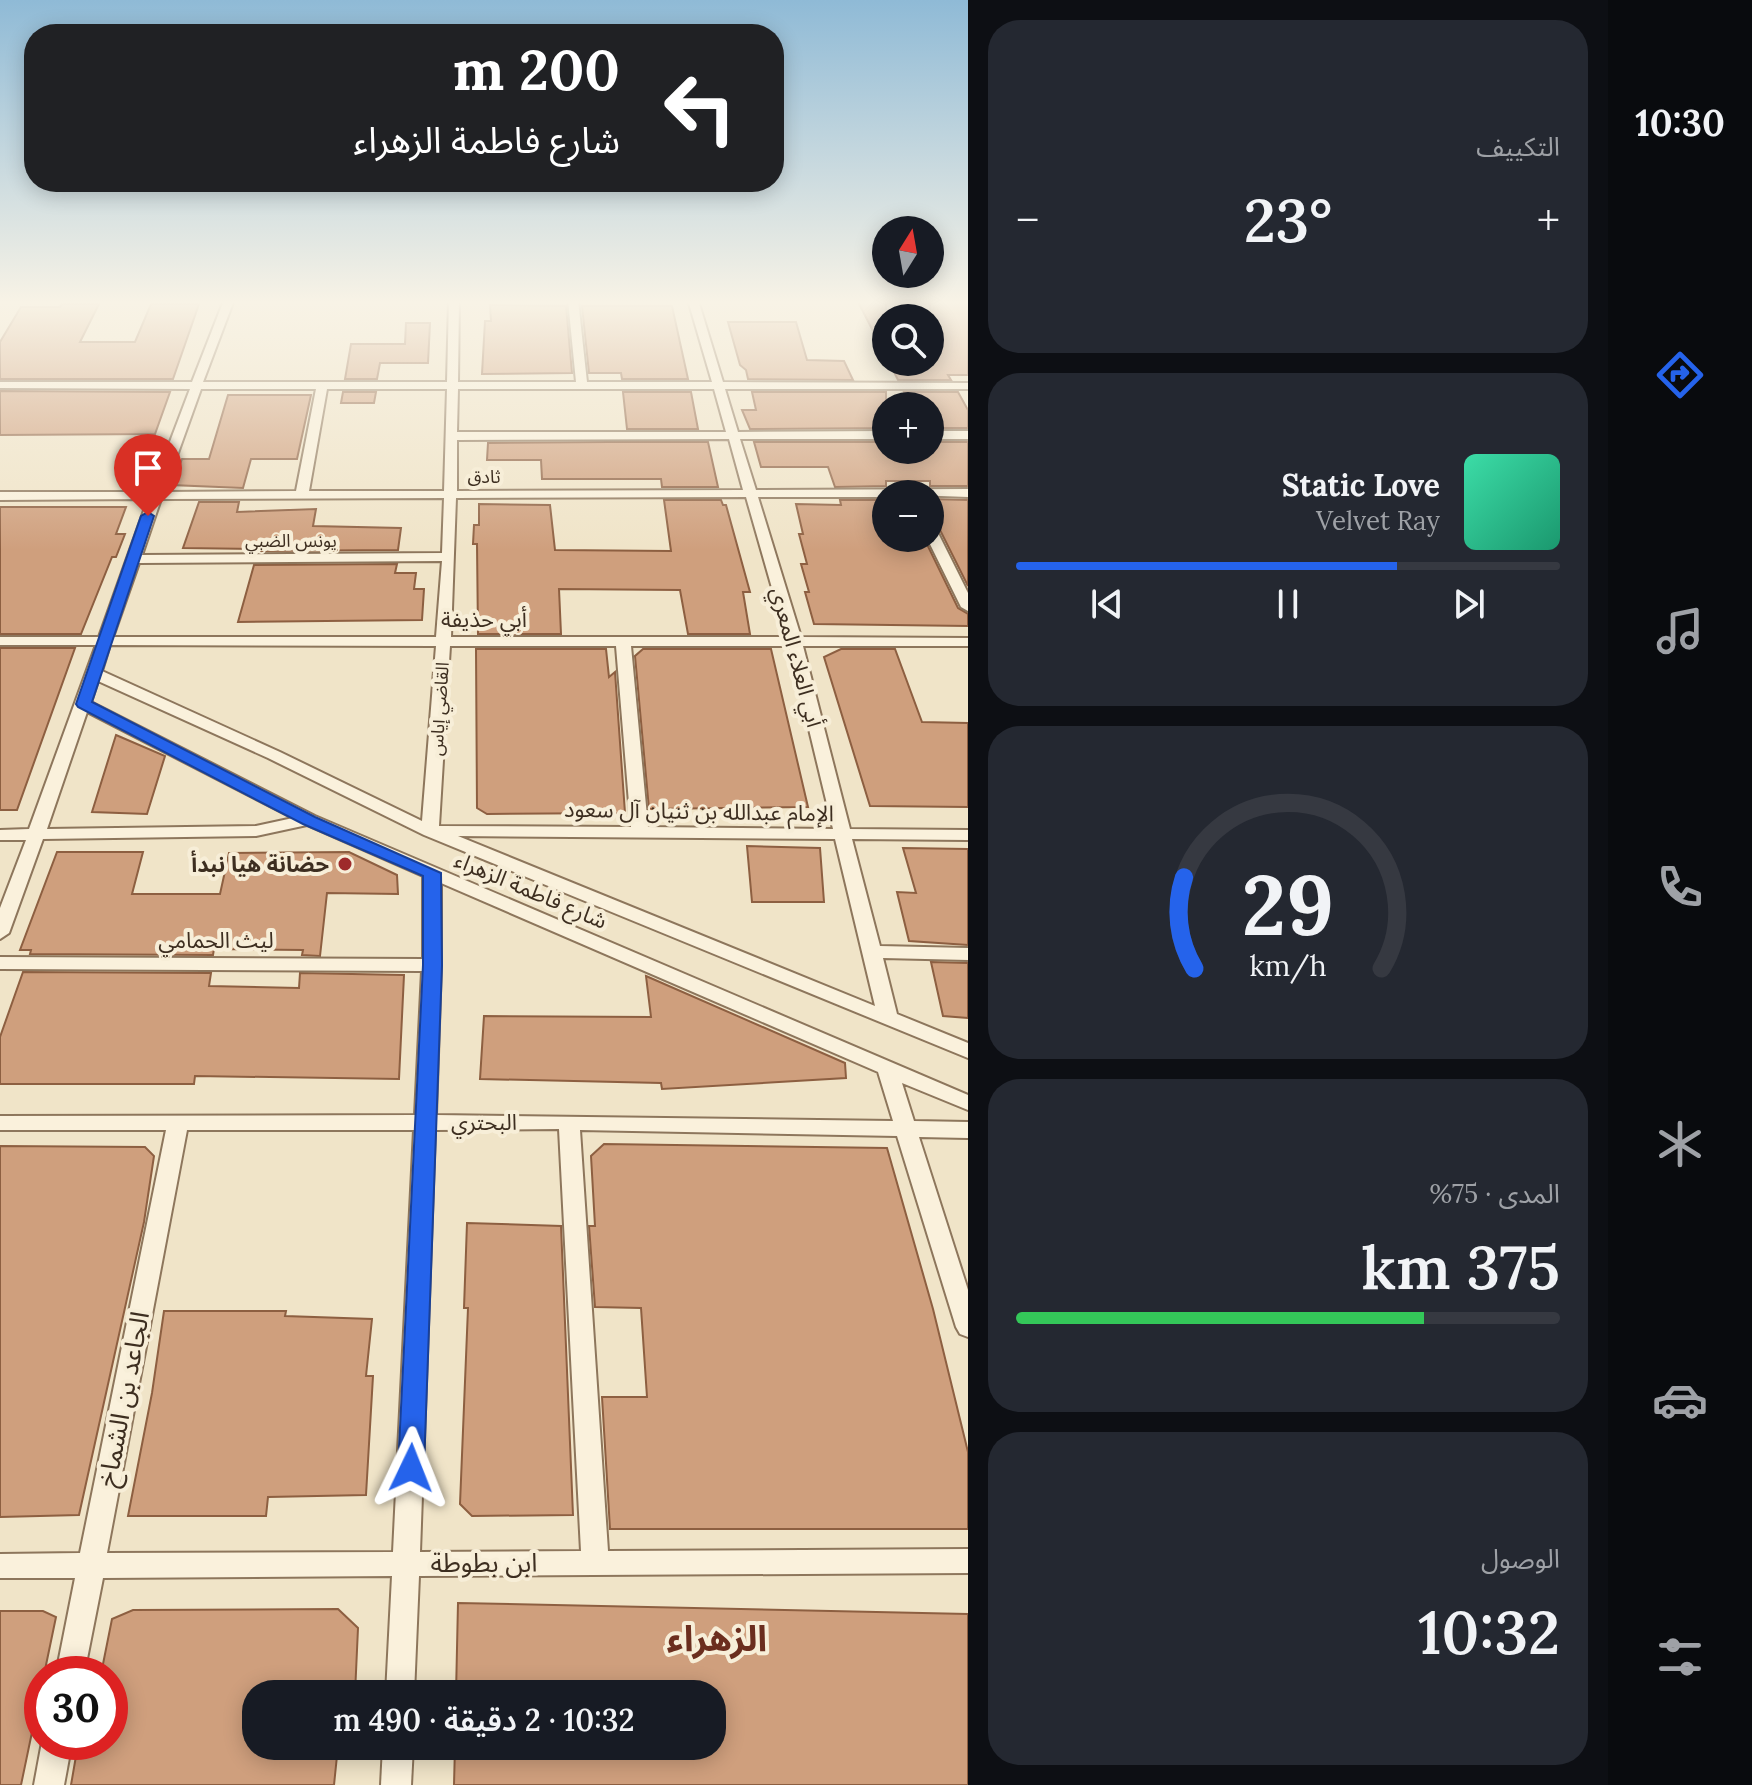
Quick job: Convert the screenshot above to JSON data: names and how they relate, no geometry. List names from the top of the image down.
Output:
{
  "streets": {
    "street": [
      "ثادق",
      "يونس الضبي",
      "أبي حذيفة",
      "أبي العلاء المعري",
      "القاضي إياس",
      "الإمام عبدالله بن ثنيان آل سعود",
      "شارع فاطمة الزهراء",
      "ليث الحمامي",
      "البحتري",
      "الجاعد بن الشماخ",
      "ابن بطوطة"
    ]
  },
  "crossings": [
    ["ثادق", "أبي العلاء المعري"],
    ["ثادق", "القاضي إياس"],
    ["يونس الضبي", "القاضي إياس"],
    ["أبي حذيفة", "أبي العلاء المعري"],
    ["أبي حذيفة", "القاضي إياس"],
    ["أبي العلاء المعري", "الإمام عبدالله بن ثنيان آل سعود"],
    ["أبي العلاء المعري", "شارع فاطمة الزهراء"],
    ["القاضي إياس", "الإمام عبدالله بن ثنيان آل سعود"],
    ["القاضي إياس", "شارع فاطمة الزهراء"],
    ["الإمام عبدالله بن ثنيان آل سعود", "شارع فاطمة الزهراء"],
    ["البحتري", "الجاعد بن الشماخ"],
    ["الجاعد بن الشماخ", "ابن بطوطة"]
  ],
  "districts": ["الزهراء"],
  "places": ["حضانة هيا نبدأ"],
  "north": "top",
  "page": {
    "tabs": "10:30",
    "tile": [
      "التكييف",
      ["المدى · 75%", "375 km"],
      ["الوصول", "10:32"]
    ],
    "turn": ["200 m", "شارع فاطمة الزهراء"],
    "heat": ["−", "23°", "+"],
    "map_buttons": ["+", "−"],
    "song": ["Static Love", "Velvet Ray"],
    "limit": "30",
    "trip": "10:32 · 2 دقيقة · 490 m",
    "gauge": ["29", "km/h"]
  }
}
